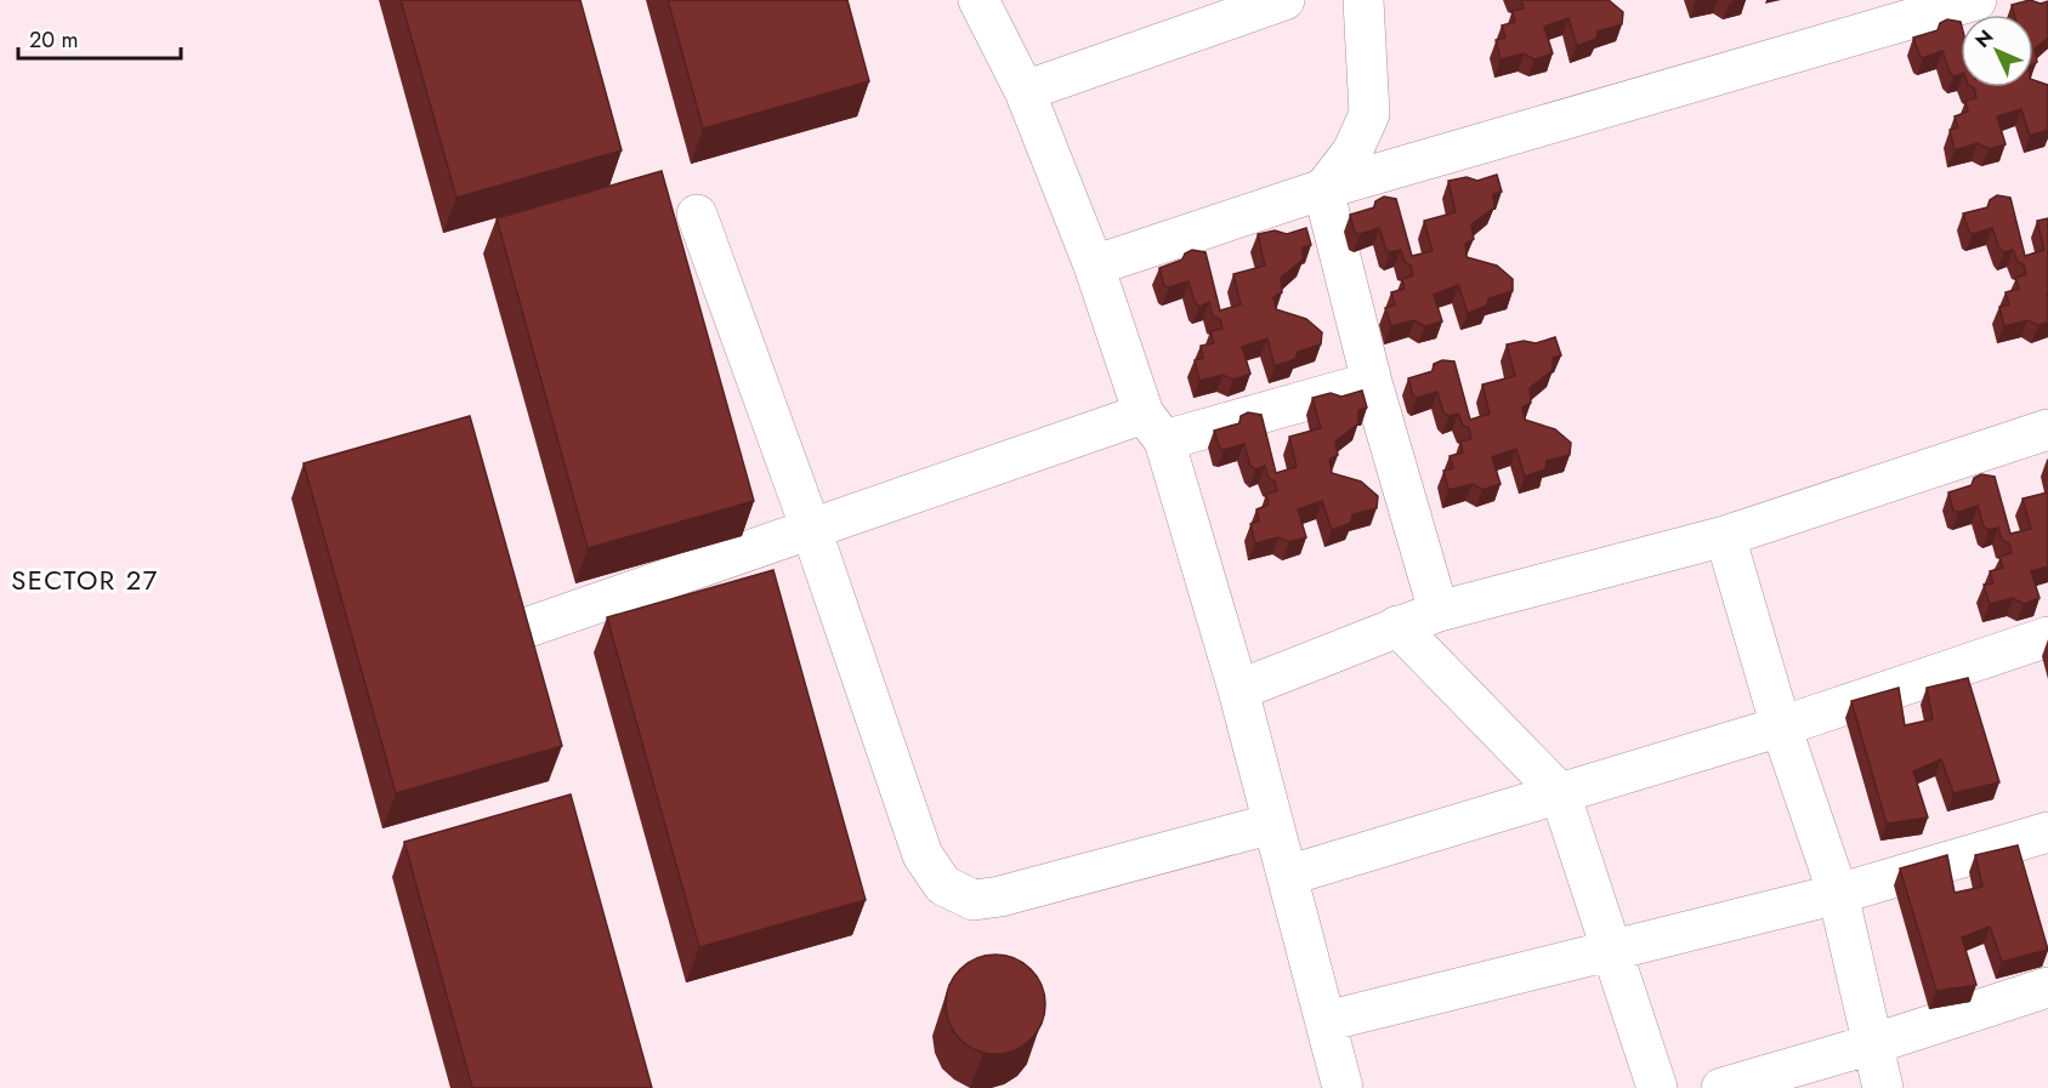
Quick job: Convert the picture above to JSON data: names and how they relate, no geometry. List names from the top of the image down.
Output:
{
  "districts": ["SECTOR 27"],
  "scale_bar": "20 m",
  "north": "top left"
}
